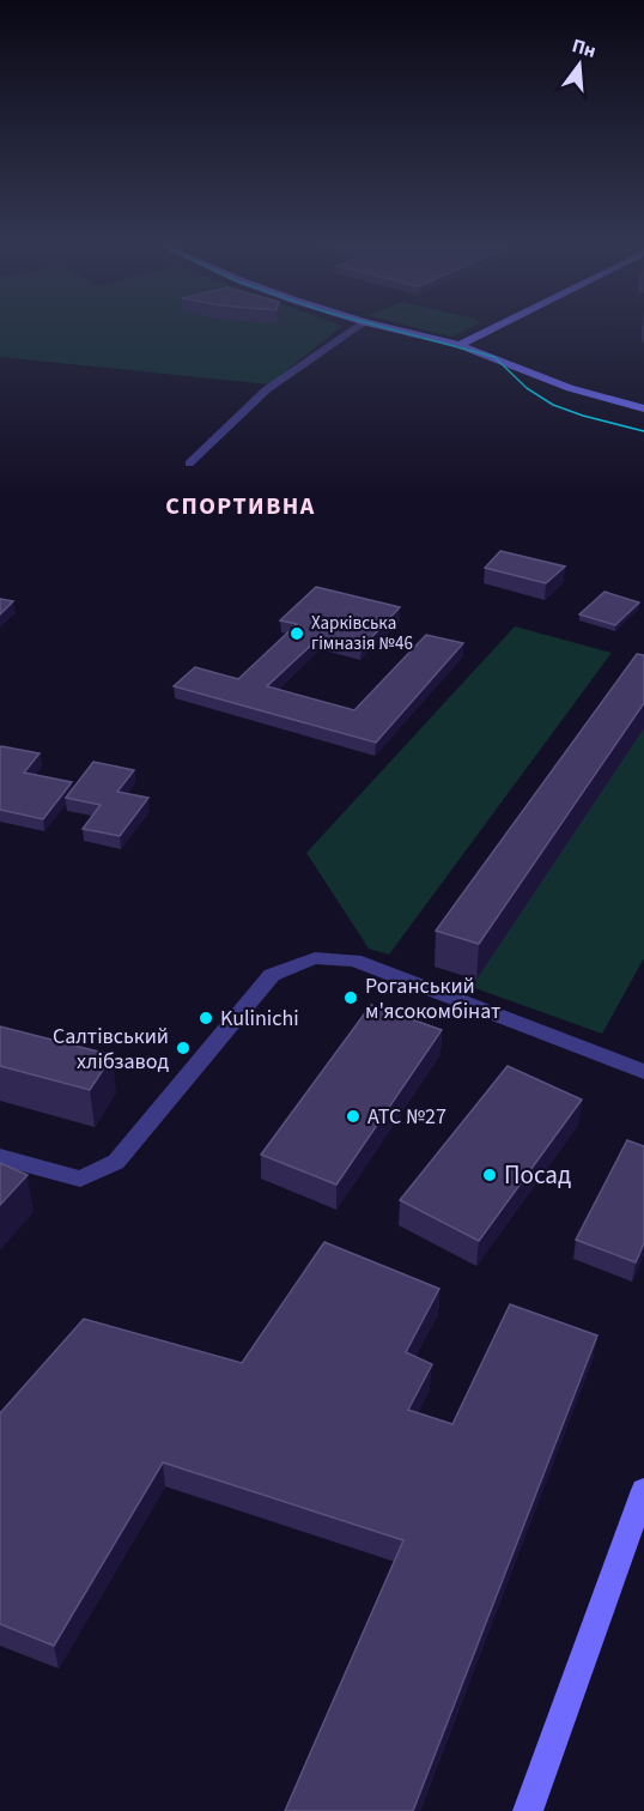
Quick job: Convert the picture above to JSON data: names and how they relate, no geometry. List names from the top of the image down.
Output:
{
  "districts": ["СПОРТИВНА"],
  "places": [
    "Харківська гімназія №46",
    "Роганський м'ясокомбінат",
    "Kulinichi",
    "Салтівський хлібзавод",
    "АТС №27",
    "Посад"
  ],
  "north": "top"
}
